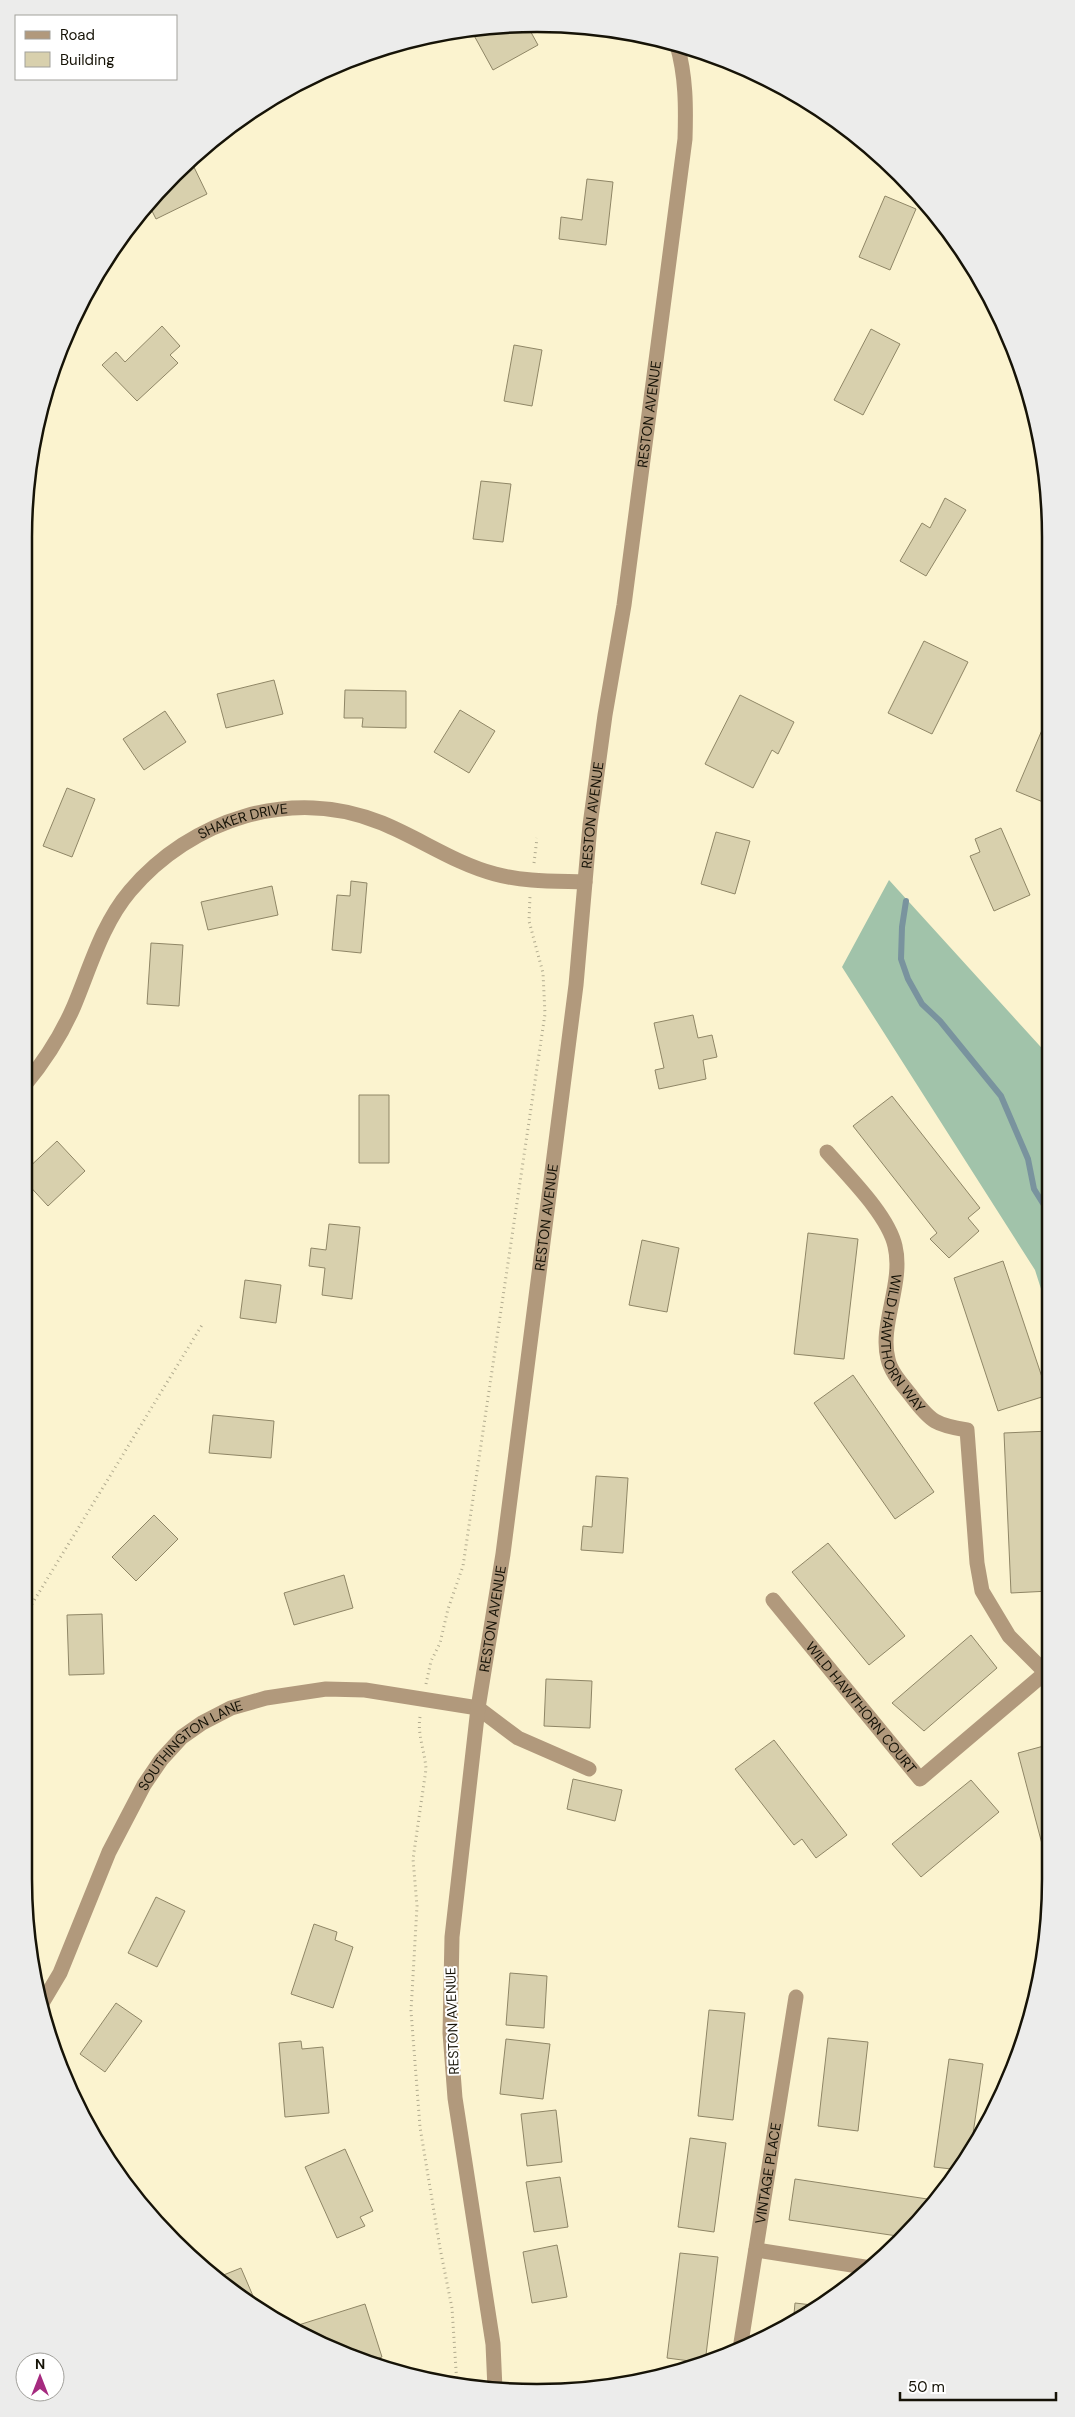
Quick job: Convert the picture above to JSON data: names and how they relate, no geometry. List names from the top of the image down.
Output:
{
  "streets": {
    "street": [
      "RESTON AVENUE",
      "SHAKER DRIVE",
      "WILD HAWTHORN WAY",
      "WILD HAWTHORN COURT",
      "SOUTHINGTON LANE",
      "VINTAGE PLACE"
    ]
  },
  "crossings": [
    ["RESTON AVENUE", "SHAKER DRIVE"],
    ["RESTON AVENUE", "SOUTHINGTON LANE"]
  ],
  "legend": ["Road", "Building"],
  "scale_bar": "50 m",
  "north": "top"
}
